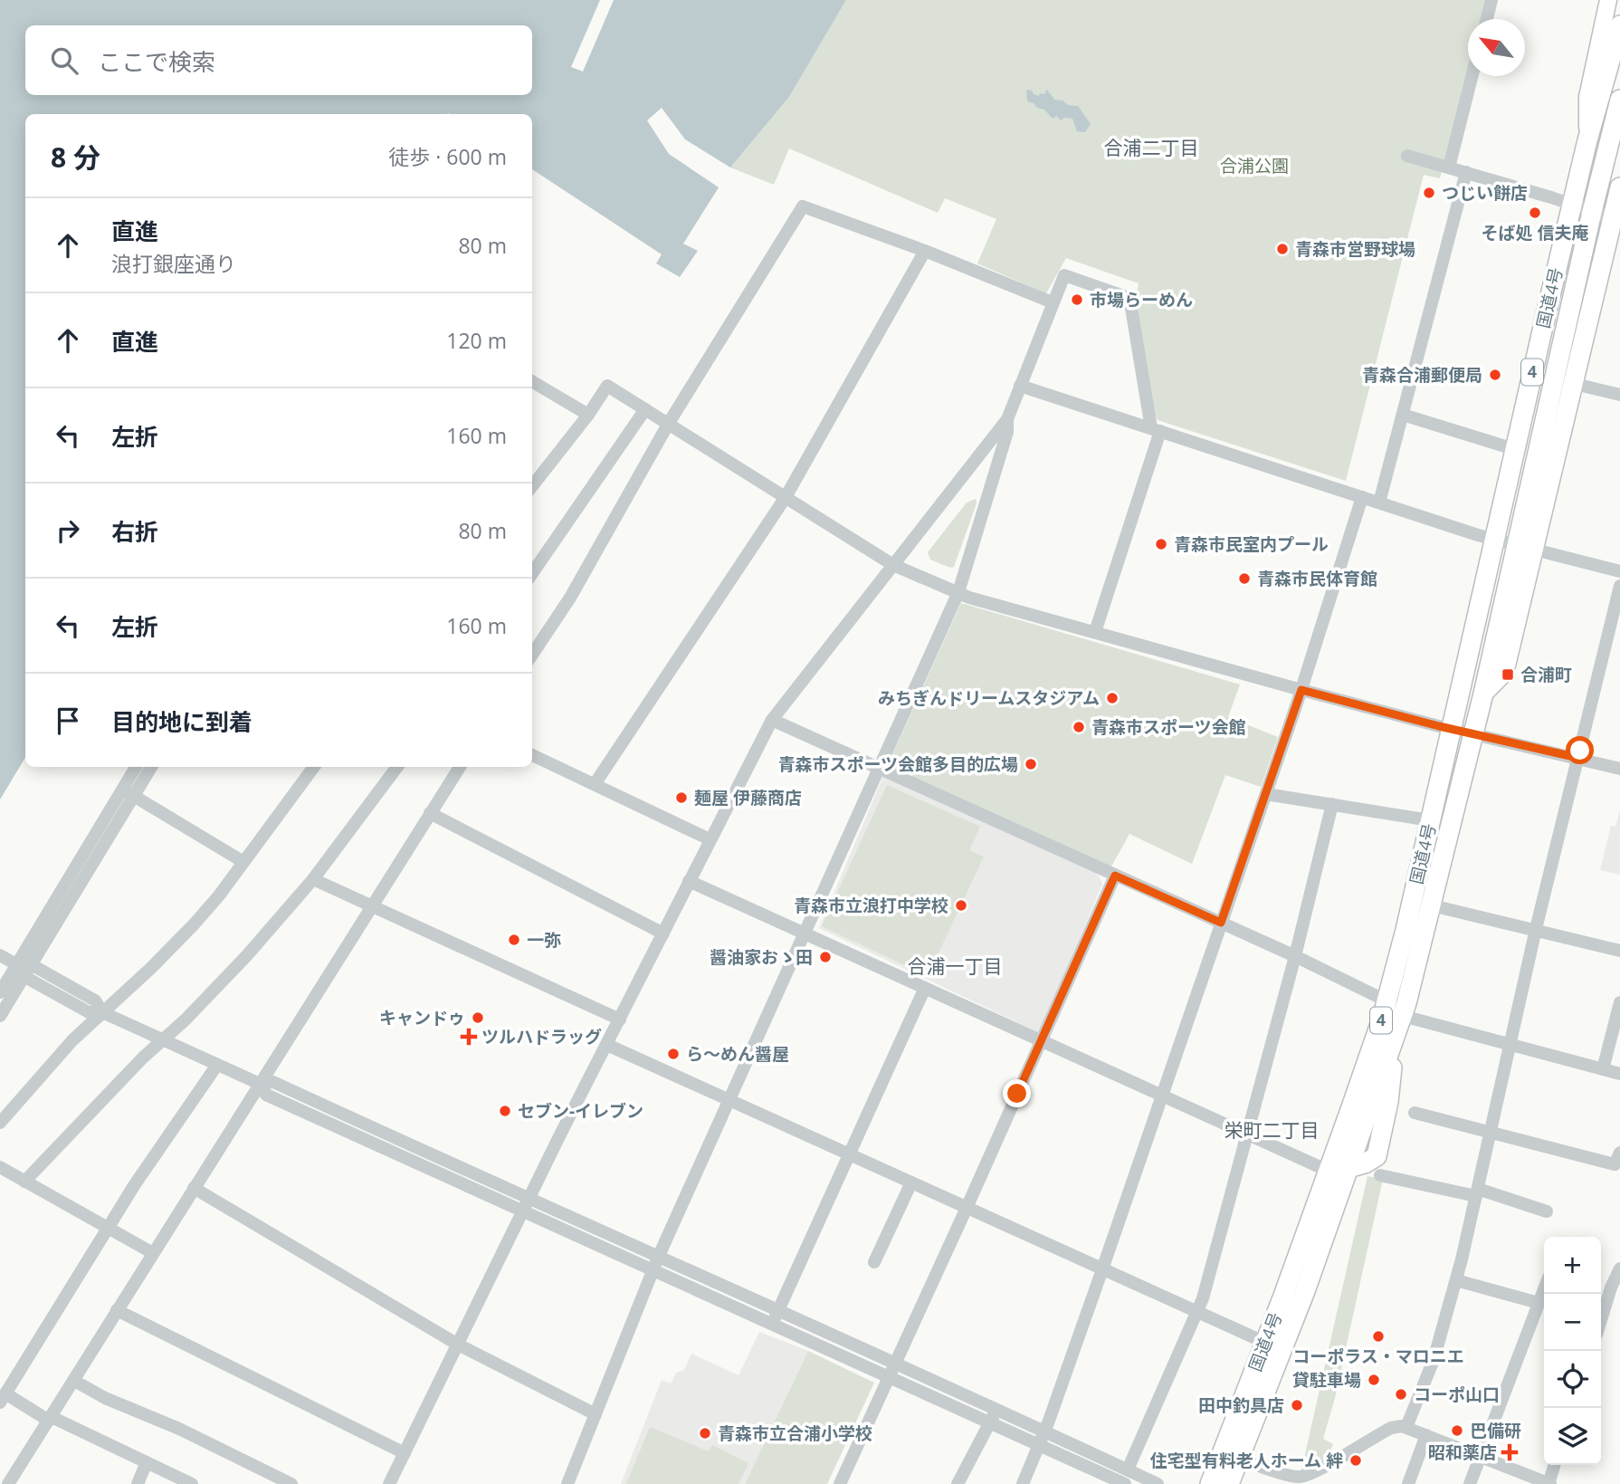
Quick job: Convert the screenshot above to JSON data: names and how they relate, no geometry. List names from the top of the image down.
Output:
{
  "streets": {
    "highway": ["国道4号", "4"]
  },
  "crossings": [
    ["国道4号", "4"]
  ],
  "districts": ["合浦二丁目", "合浦一丁目", "栄町二丁目"],
  "parks": ["合浦公園"],
  "places": {
    "other": [
      "つじい餅店",
      "そば処 信夫庵",
      "青森市営野球場",
      "市場らーめん",
      "青森合浦郵便局",
      "青森市民室内プール",
      "青森市民体育館",
      "みちぎんドリームスタジアム",
      "青森市スポーツ会館",
      "青森市スポーツ会館多目的広場",
      "麺屋 伊藤商店",
      "青森市立浪打中学校",
      "一弥",
      "醤油家おゝ田",
      "キャンドゥ",
      "ら～めん醤屋",
      "セブン-イレブン",
      "コーポラス・マロニエ",
      "貸駐車場",
      "コーポ山口",
      "田中釣具店",
      "巴備研",
      "青森市立合浦小学校",
      "住宅型有料老人ホーム 絆"
    ],
    "transit": ["合浦町"],
    "health": ["ツルハドラッグ", "昭和薬店"]
  },
  "north": "top left",
  "page": {
    "search": "ここで検索",
    "heading": ["8 分", "徒歩 · 600 m"],
    "list": [
      ["直進", "浪打銀座通り", "80 m"],
      ["直進", "120 m"],
      ["左折", "160 m"],
      ["右折", "80 m"],
      ["左折", "160 m"],
      "目的地に到着"
    ],
    "map_buttons": ["+", "−"]
  }
}
